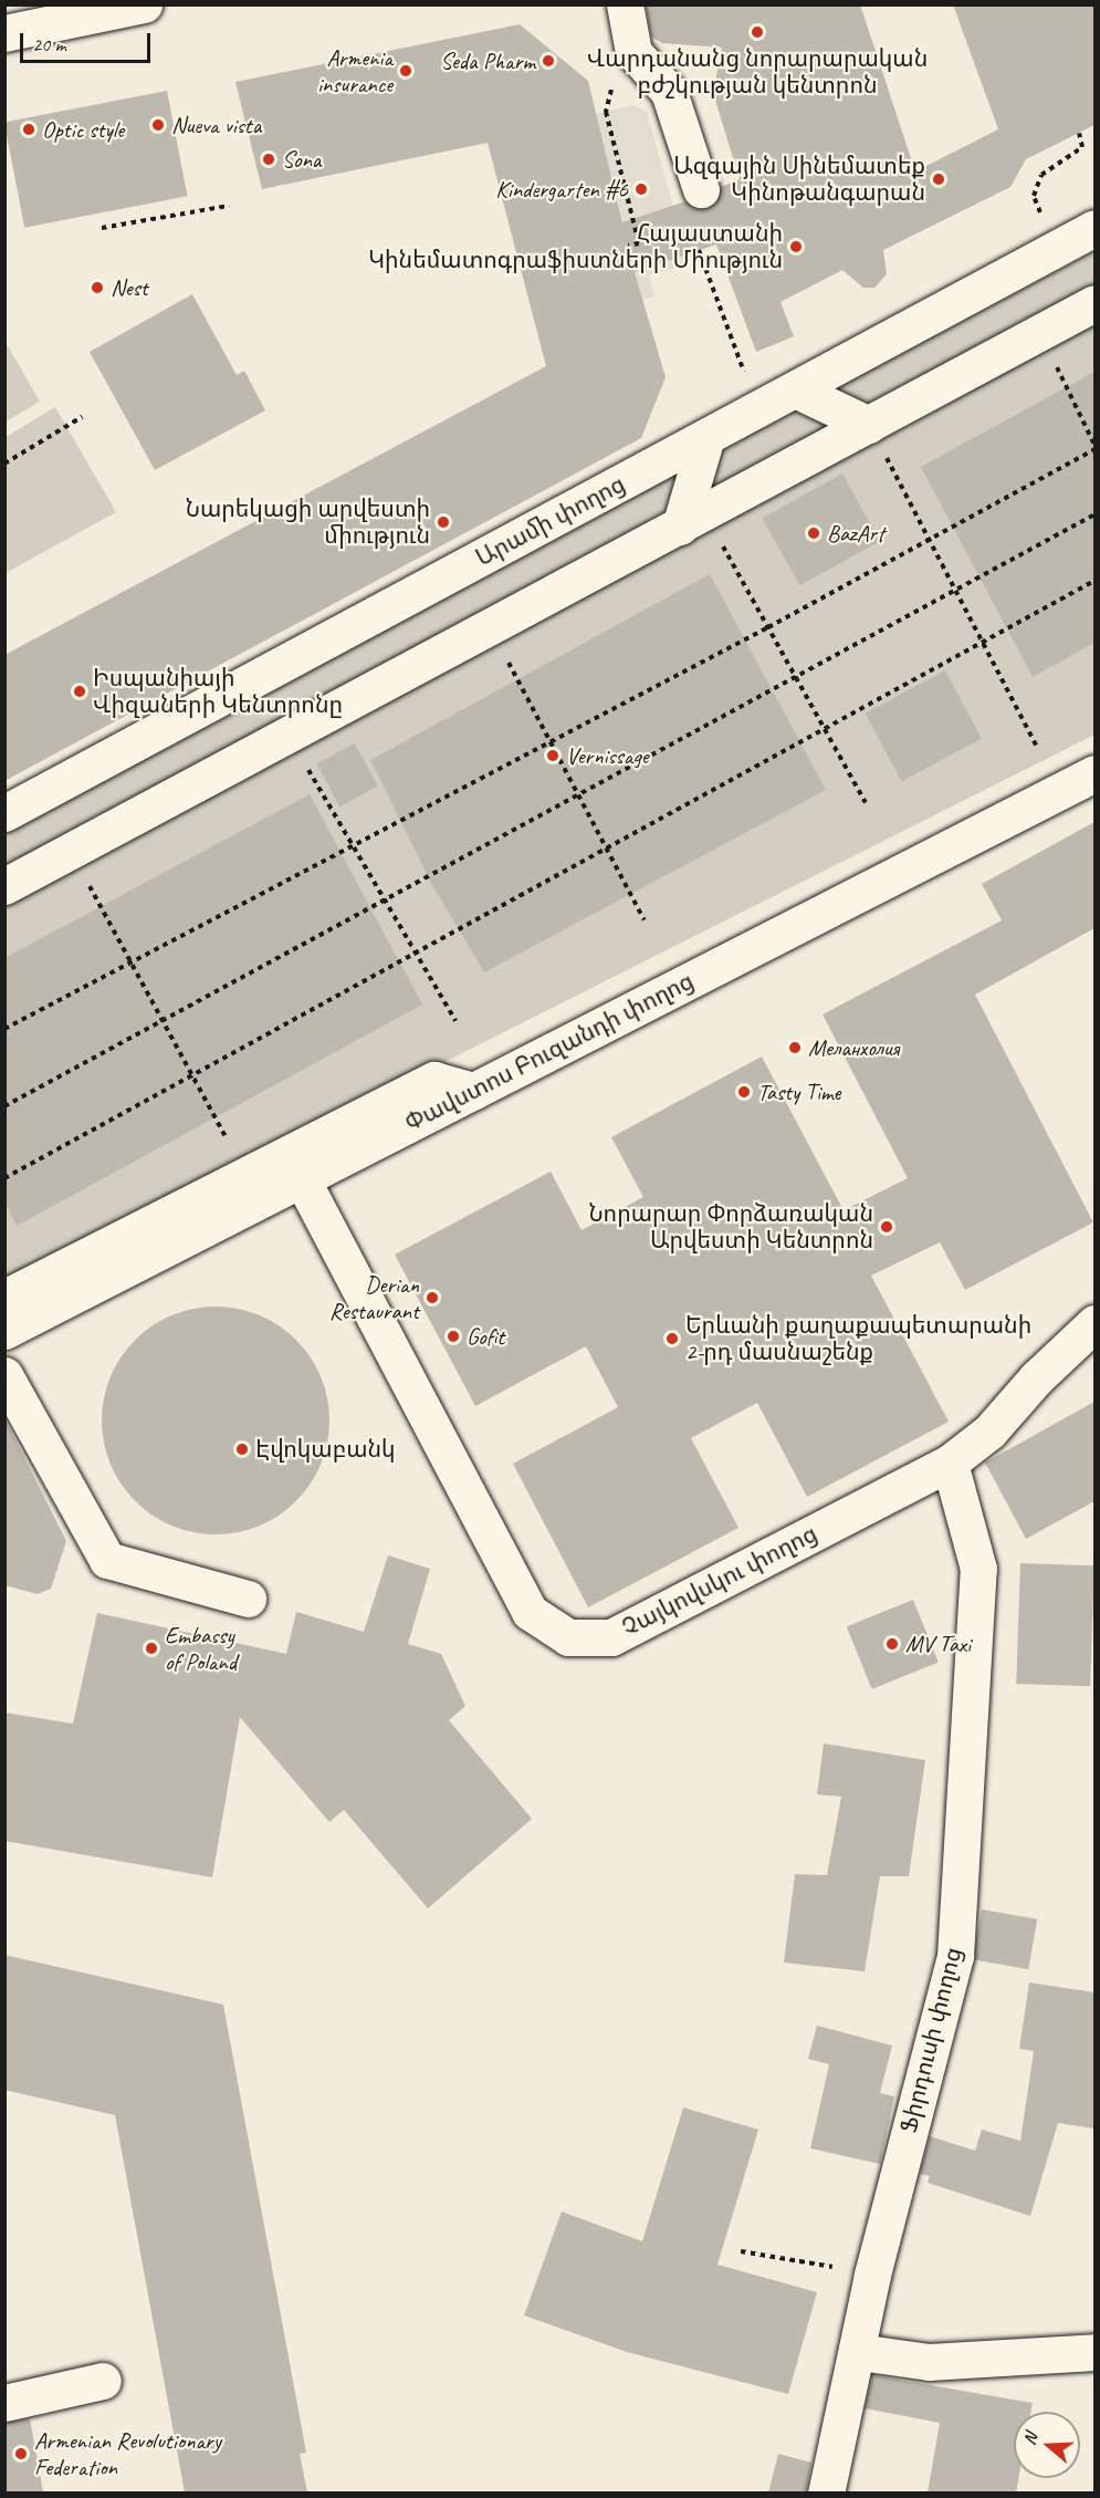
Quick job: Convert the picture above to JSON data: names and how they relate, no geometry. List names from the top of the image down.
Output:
{
  "streets": {
    "street": [
      "Արամի փողոց",
      "Փավստոս Բուզանդի փողոց",
      "Չայկովսկու փողոց",
      "Ֆիրդուսի փողոց"
    ]
  },
  "crossings": [
    ["Փավստոս Բուզանդի փողոց", "Չայկովսկու փողոց"],
    ["Չայկովսկու փողոց", "Ֆիրդուսի փողոց"]
  ],
  "places": [
    "Վարդանանց նորարարական բժշկության կենտրոն",
    "Seda Pharm",
    "Armenia insurance",
    "Nueva vista",
    "Optic style",
    "Sona",
    "Ազգային Սինեմատեք Կինոթանգարան",
    "Kindergarten #6",
    "Հայաստանի Կինեմատոգրաֆիստների Միություն",
    "Nest",
    "Նարեկացի արվեստի միություն",
    "BazArt",
    "Իսպանիայի Վիզաների Կենտրոնը",
    "Vernissage",
    "Меланхолия",
    "Tasty Time",
    "Նորարար Փորձառական Արվեստի Կենտրոն",
    "Derian Restaurant",
    "Gofit",
    "Երևանի քաղաքապետարանի 2-րդ մասնաշենք",
    "Էվոկաբանկ",
    "MV Taxi",
    "Embassy of Poland",
    "Armenian Revolutionary Federation"
  ],
  "scale_bar": "20 m",
  "north": "left"
}
